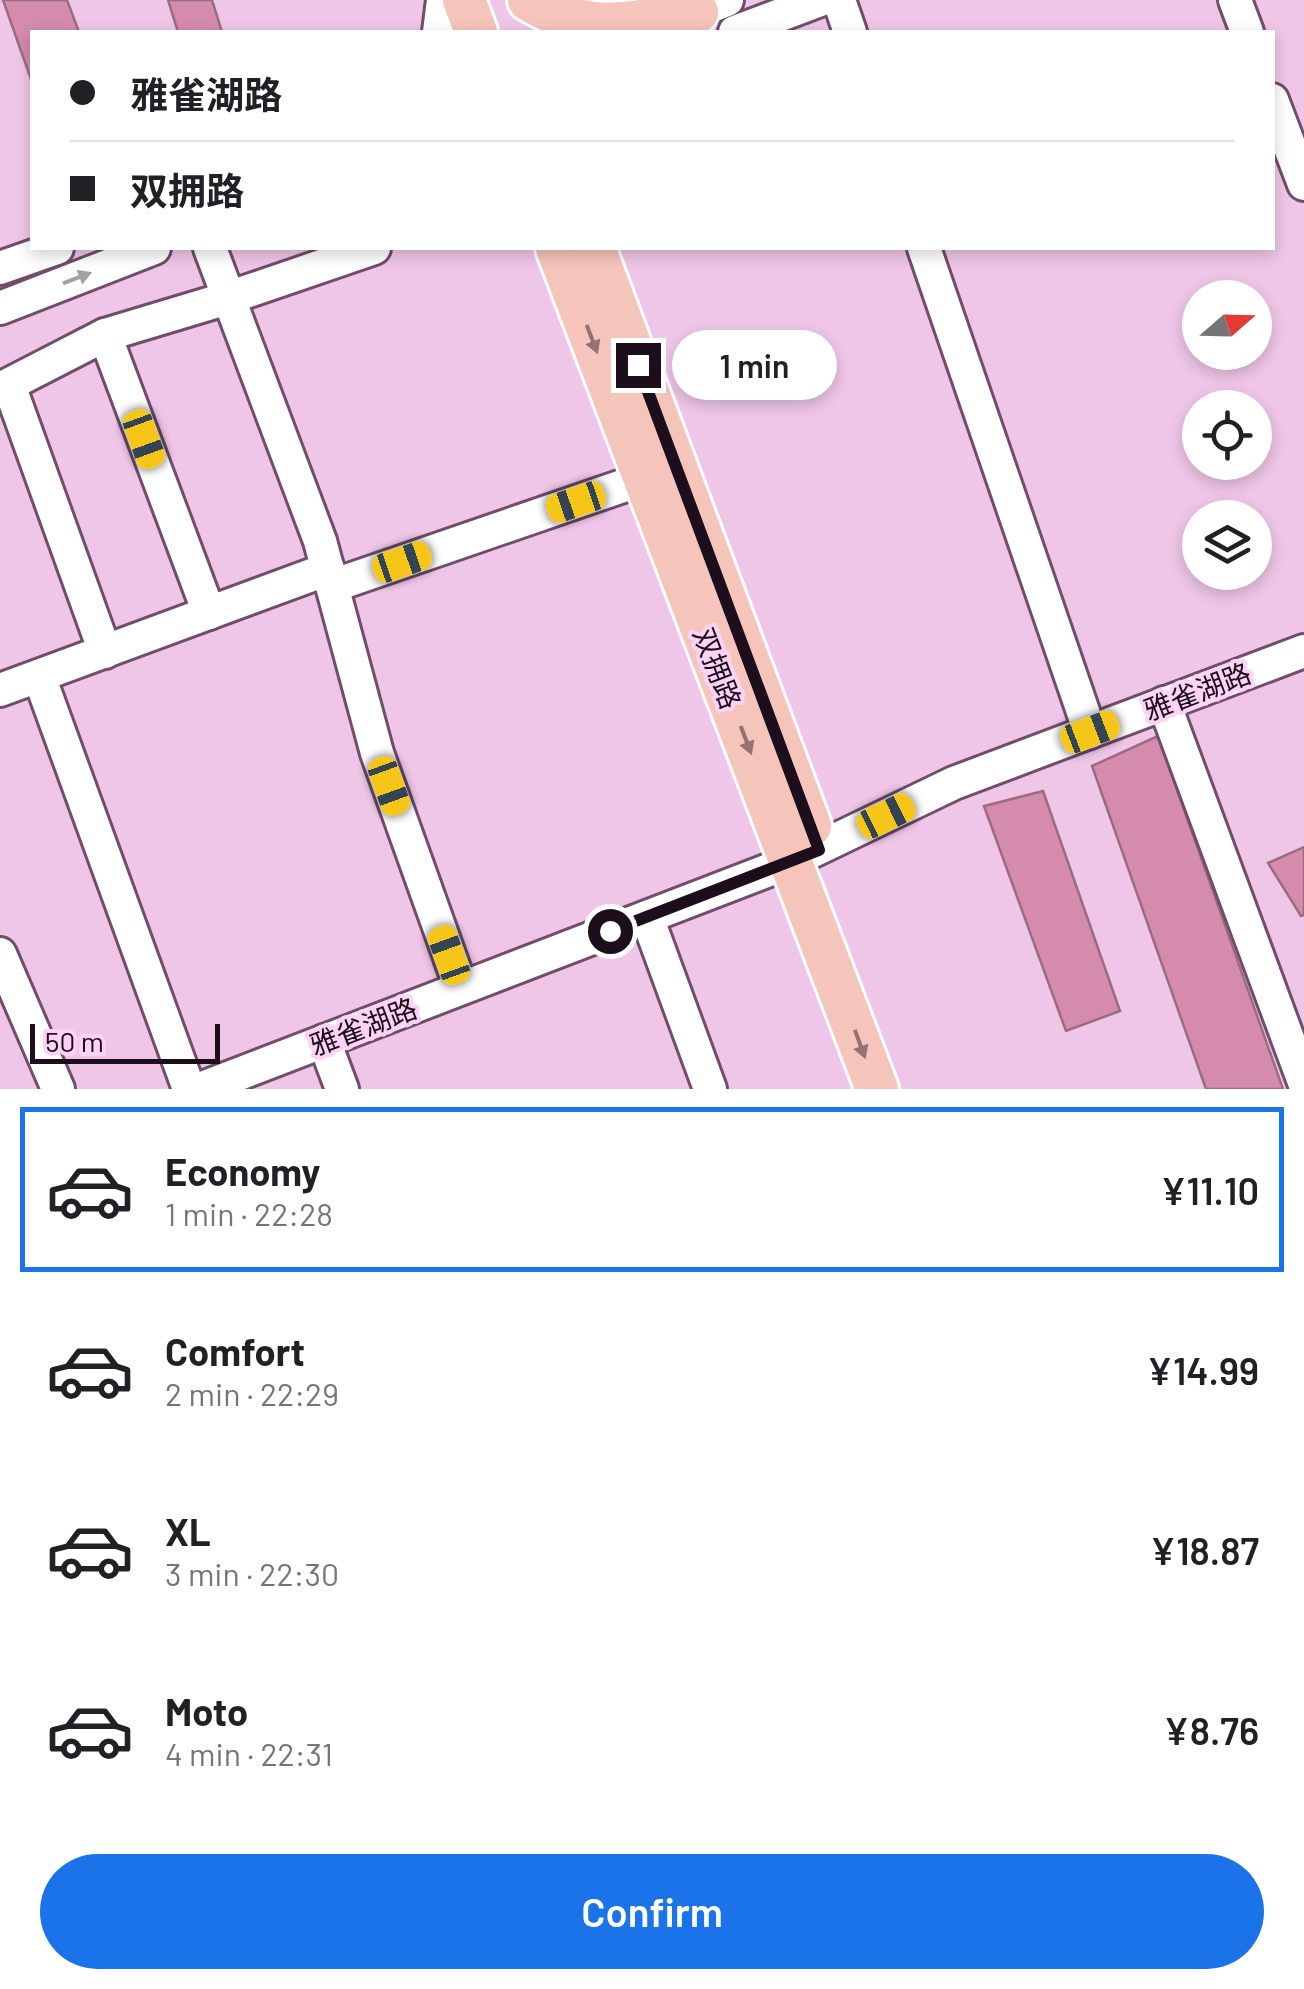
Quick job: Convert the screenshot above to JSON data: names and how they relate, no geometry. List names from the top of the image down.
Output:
{
  "streets": {
    "main road": ["双拥路"],
    "street": ["雅雀湖路"]
  },
  "crossings": [
    ["双拥路", "雅雀湖路"]
  ],
  "scale_bar": "50 m",
  "north": "right",
  "page": {
    "banner": ["雅雀湖路", "双拥路"],
    "bubble": "1 min",
    "scale": "50 m",
    "list": [
      {
        "name": "Economy",
        "note": "1 min · 22:28",
        "value": "¥11.10"
      },
      {
        "name": "Comfort",
        "note": "2 min · 22:29",
        "value": "¥14.99"
      },
      {
        "name": "XL",
        "note": "3 min · 22:30",
        "value": "¥18.87"
      },
      {
        "name": "Moto",
        "note": "4 min · 22:31",
        "value": "¥8.76"
      }
    ],
    "buttons": "Confirm"
  }
}
